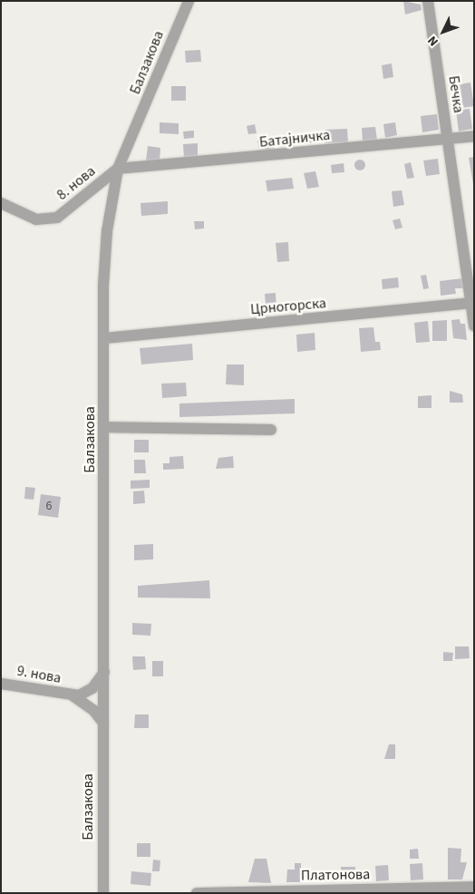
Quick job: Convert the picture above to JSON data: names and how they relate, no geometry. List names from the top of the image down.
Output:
{
  "streets": {
    "street": [
      "Балзакова",
      "Бечка",
      "Батајничка",
      "8. нова",
      "Црногорска",
      "9. нова",
      "Платонова"
    ]
  },
  "crossings": [
    ["Балзакова", "Батајничка"],
    ["Балзакова", "8. нова"],
    ["Балзакова", "Црногорска"],
    ["Балзакова", "9. нова"],
    ["Бечка", "Батајничка"],
    ["Бечка", "Црногорска"],
    ["Батајничка", "8. нова"]
  ],
  "house_numbers": ["6"],
  "north": "bottom left"
}
